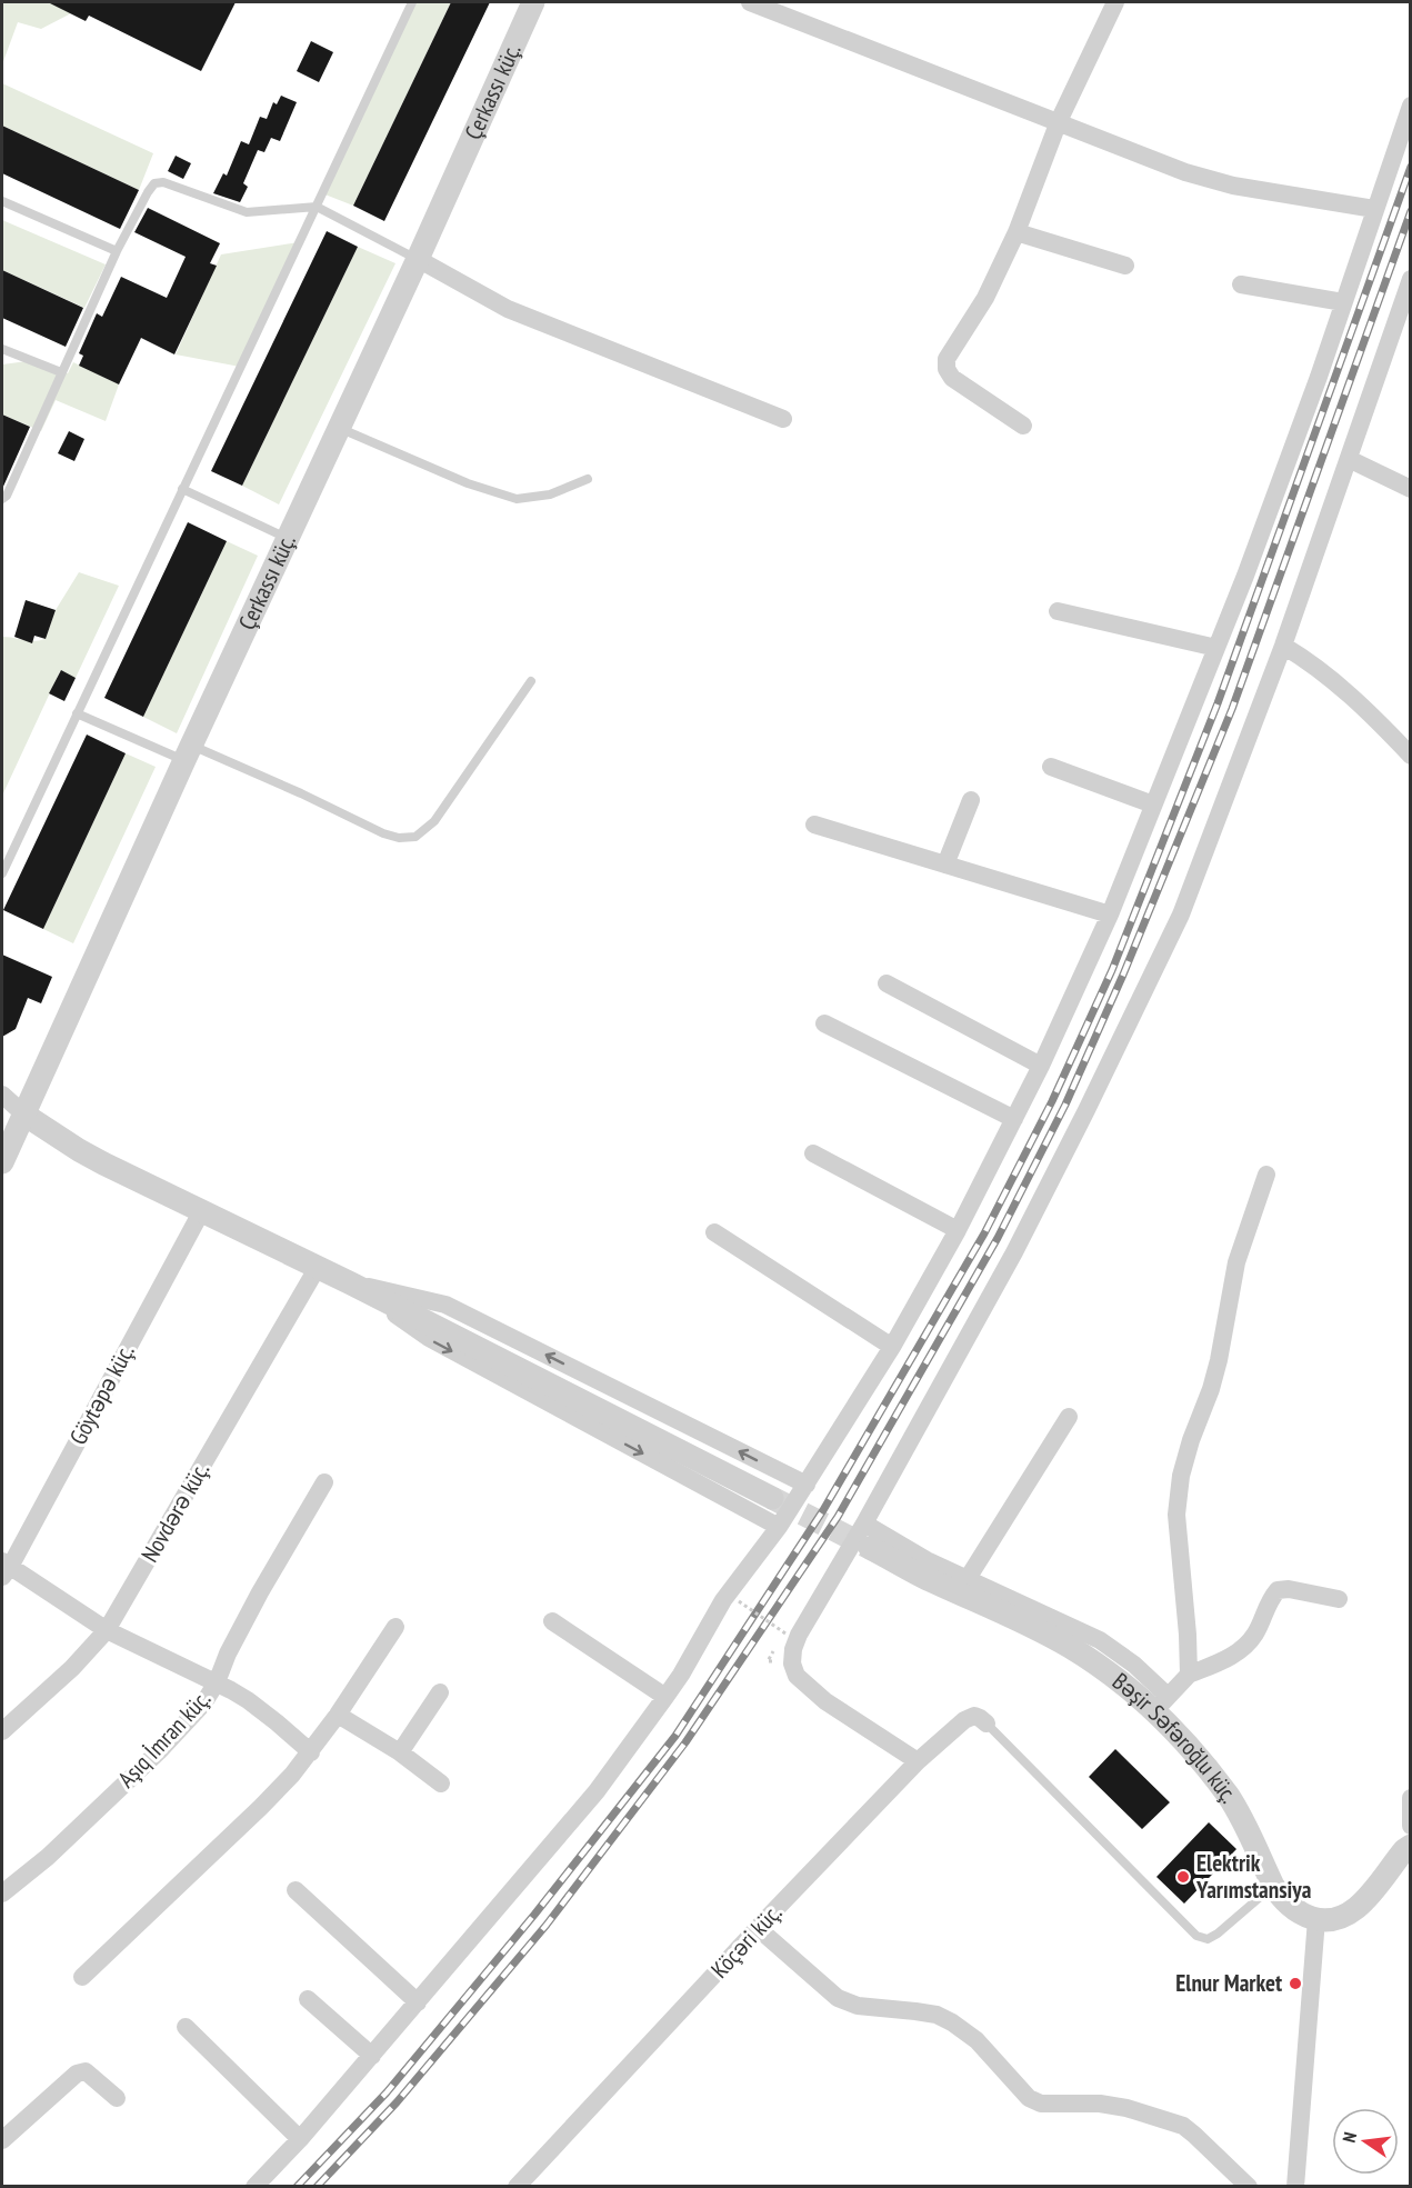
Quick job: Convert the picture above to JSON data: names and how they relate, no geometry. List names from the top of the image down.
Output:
{
  "streets": {
    "street": [
      "Çerkassı küç.",
      "Göytəpə küç.",
      "Novdərə küç.",
      "Aşıq İmran küç.",
      "Bəşir Səfəroğlu küç.",
      "Köçəri küç."
    ]
  },
  "places": ["Elektrik Yarımstansiya", "Elnur Market"],
  "north": "left"
}
